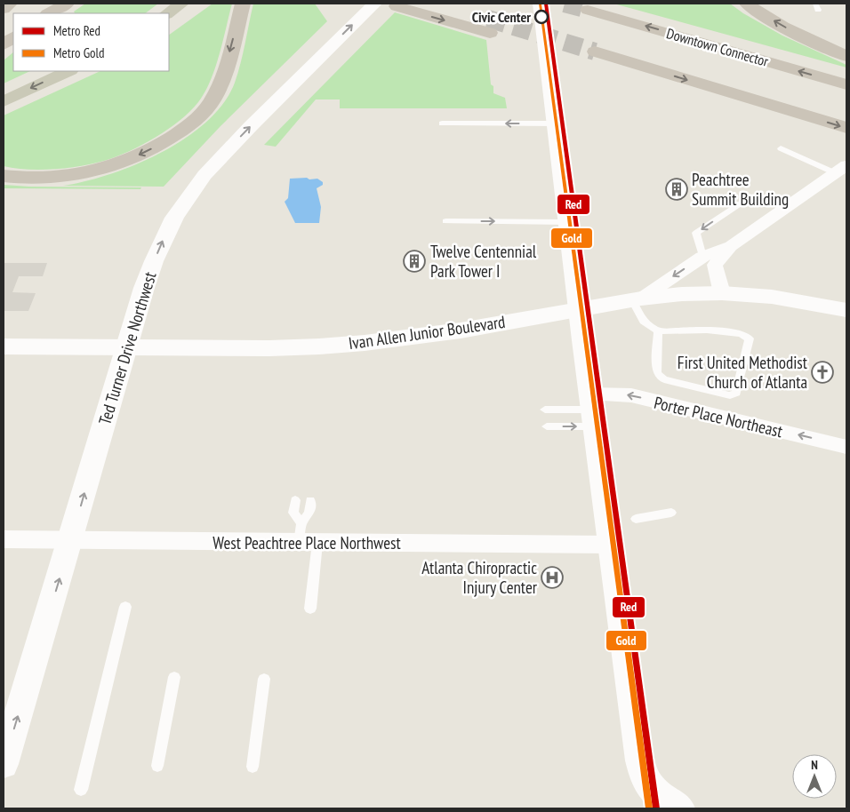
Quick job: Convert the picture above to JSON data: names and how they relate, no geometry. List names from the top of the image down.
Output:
{
  "streets": {
    "highway": ["Downtown Connector"],
    "main road": ["Ivan Allen Junior Boulevard"],
    "street": ["Ted Turner Drive Northwest", "Porter Place Northeast", "West Peachtree Place Northwest"]
  },
  "crossings": [
    ["Ivan Allen Junior Boulevard", "Ted Turner Drive Northwest"],
    ["Ted Turner Drive Northwest", "West Peachtree Place Northwest"]
  ],
  "one_way": ["Ted Turner Drive Northwest", "Porter Place Northeast"],
  "places": {
    "other": ["Civic Center"],
    "building": ["Peachtree Summit Building", "Twelve Centennial Park Tower I"],
    "church": ["First United Methodist Church of Atlanta"],
    "hospital": ["Atlanta Chiropractic Injury Center"]
  },
  "lines": ["metro line Red", "metro line Gold"],
  "legend": ["Metro Red", "Metro Gold"],
  "north": "top"
}
